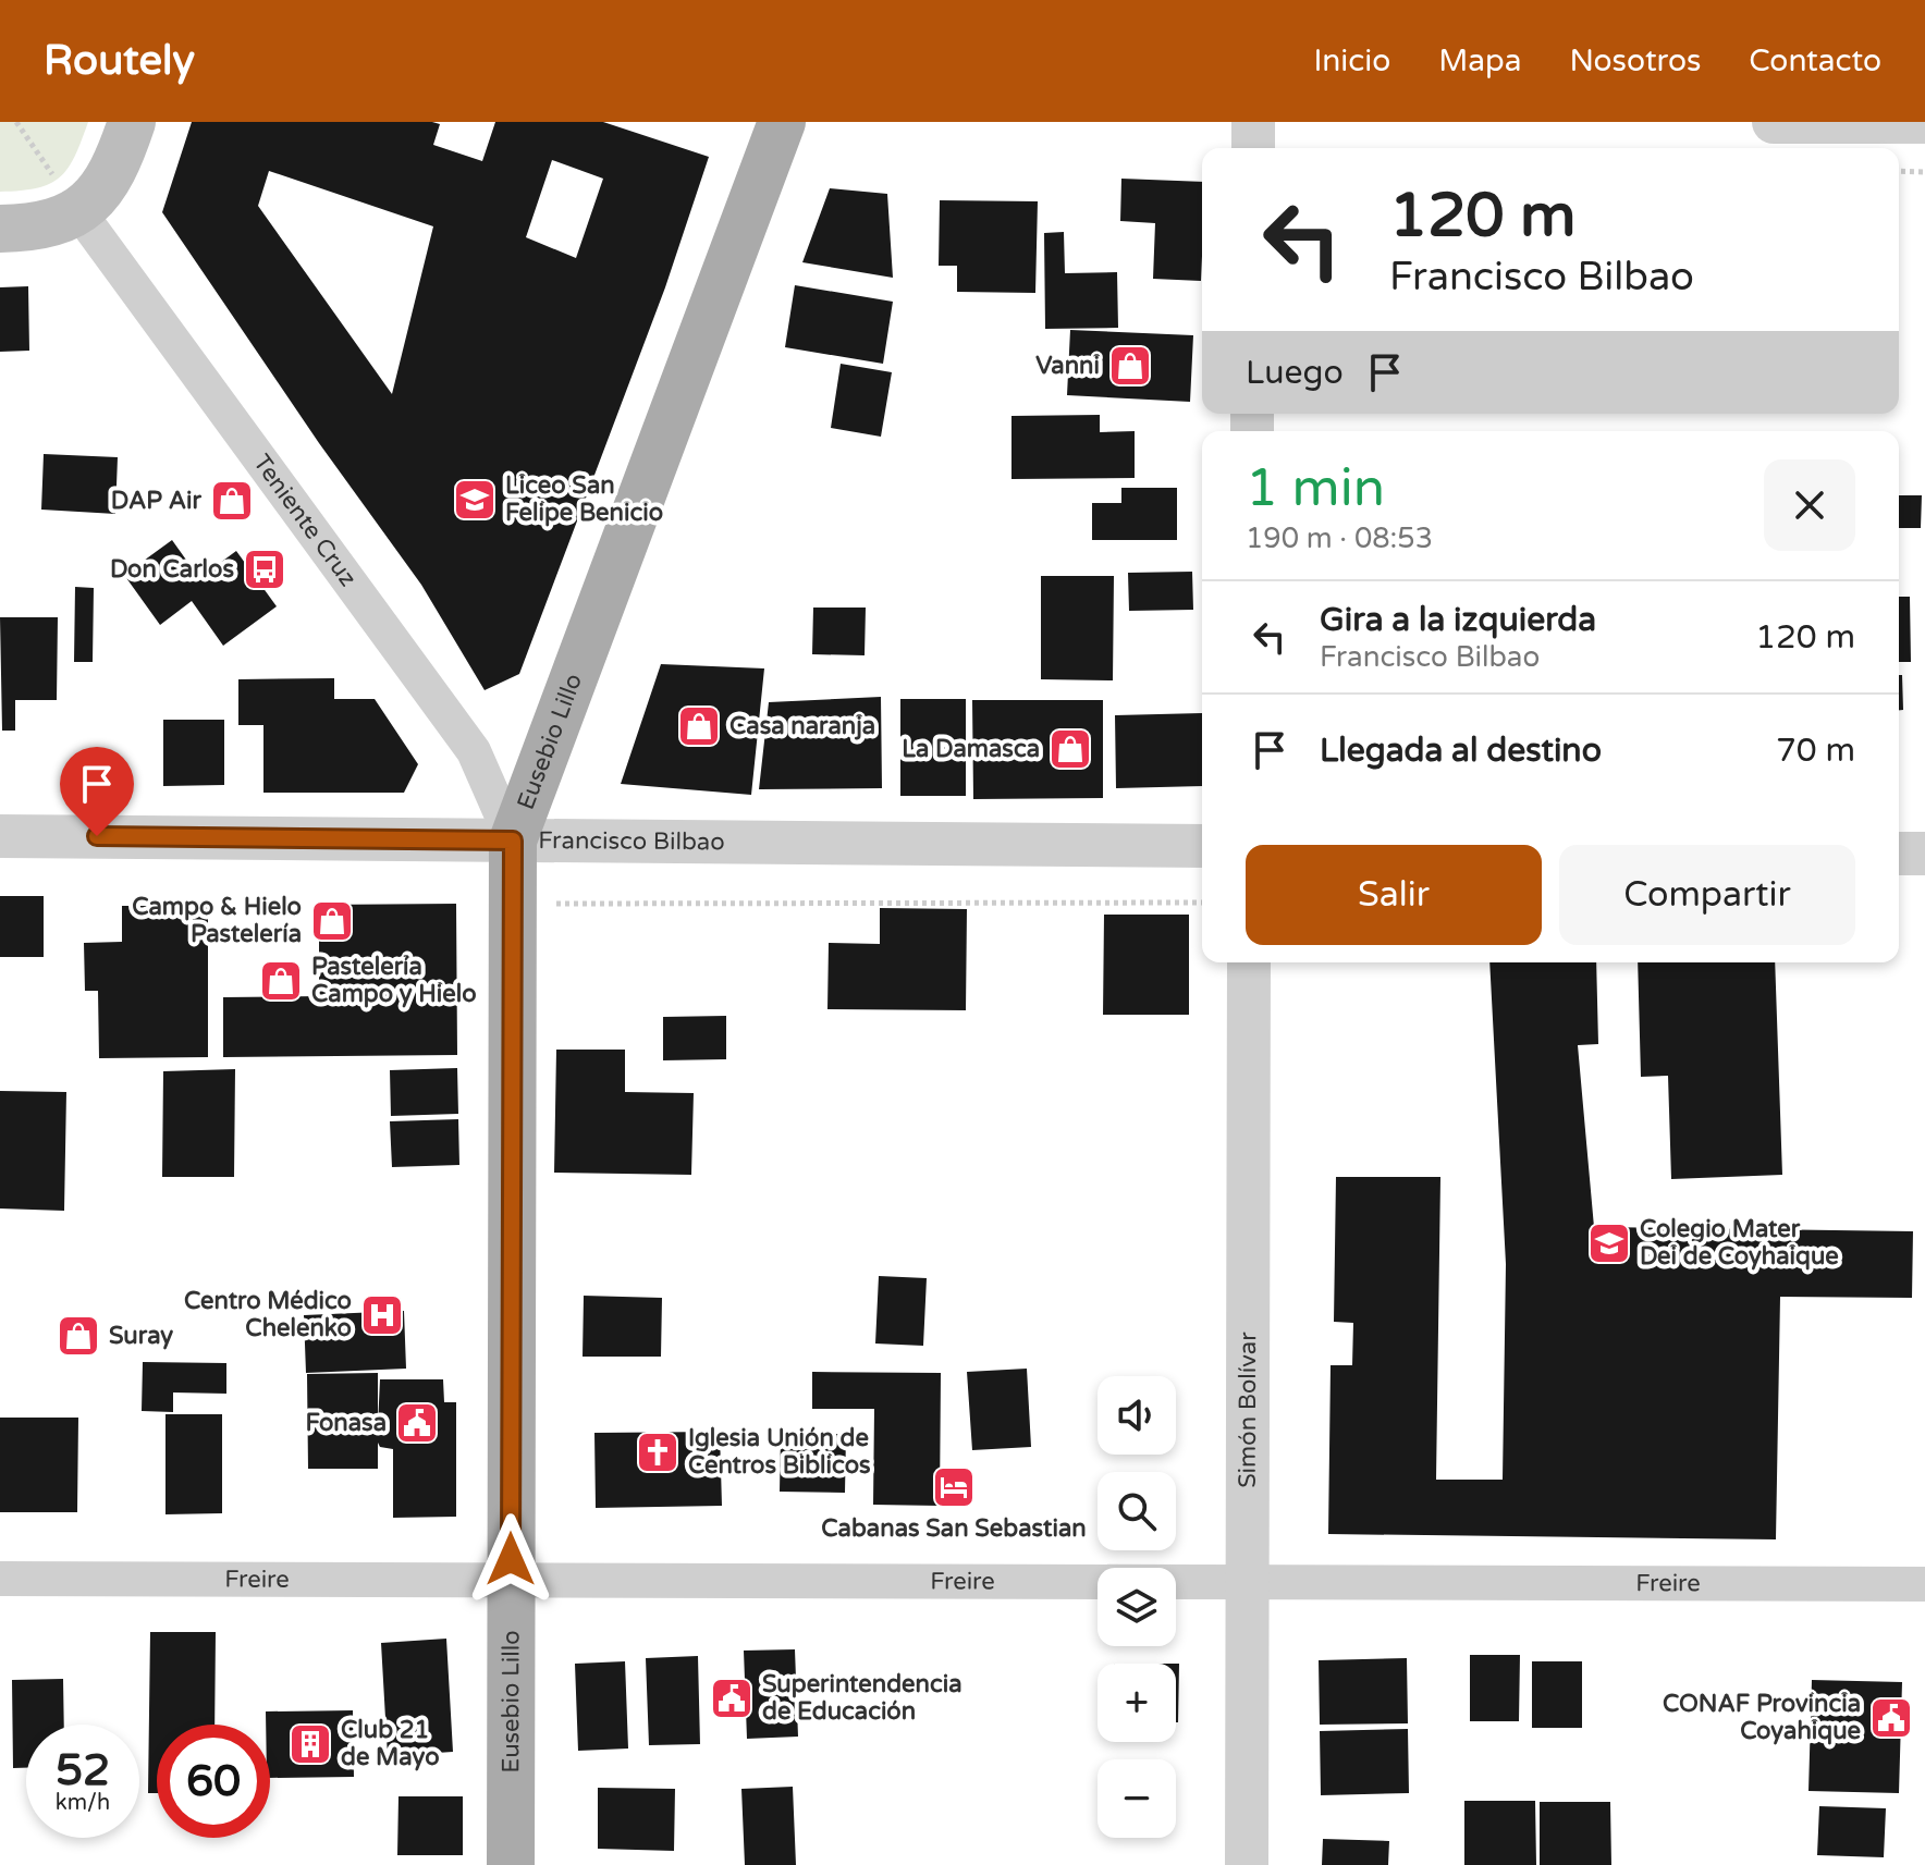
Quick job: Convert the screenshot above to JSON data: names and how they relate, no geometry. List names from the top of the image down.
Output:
{
  "streets": {
    "main road": ["Eusebio Lillo"],
    "street": [
      "Teniente Cruz",
      "Francisco Bilbao",
      "Simón Bolívar",
      "Freire"
    ]
  },
  "crossings": [
    ["Teniente Cruz", "Eusebio Lillo"],
    ["Teniente Cruz", "Francisco Bilbao"],
    ["Eusebio Lillo", "Francisco Bilbao"],
    ["Eusebio Lillo", "Freire"],
    ["Simón Bolívar", "Freire"]
  ],
  "places": {
    "shop": [
      "Vanni",
      "DAP Air",
      "Casa naranja",
      "La Damasca",
      "Campo & Hielo Pastelería",
      "Pastelería Campo y Hielo",
      "Suray"
    ],
    "school or university": ["Liceo San Felipe Benicio", "Colegio Mater Dei de Coyhaique"],
    "bus stop": ["Don Carlos"],
    "hospital": ["Centro Médico Chelenko"],
    "public building": ["Fonasa", "Superintendencia de Educación", "CONAF Provincia Coyahique"],
    "church": ["Iglesia Unión de Centros Biblicos"],
    "hotel": ["Cabanas San Sebastian"],
    "building": ["Club 21 de Mayo"]
  },
  "page": {
    "header": "Routely",
    "nav": [
      "Inicio",
      "Mapa",
      "Nosotros",
      "Contacto"
    ],
    "turn": ["120 m", "Francisco Bilbao"],
    "then": "Luego",
    "heading": ["1 min", "190 m · 08:53"],
    "list": [
      {
        "name": "Gira a la izquierda",
        "note": "Francisco Bilbao",
        "value": "120 m"
      },
      {
        "name": "Llegada al destino",
        "value": "70 m"
      }
    ],
    "buttons": ["Salir", "Compartir"],
    "map_buttons": ["+", "−"],
    "speed": "52 km/h",
    "limit": "60"
  }
}
